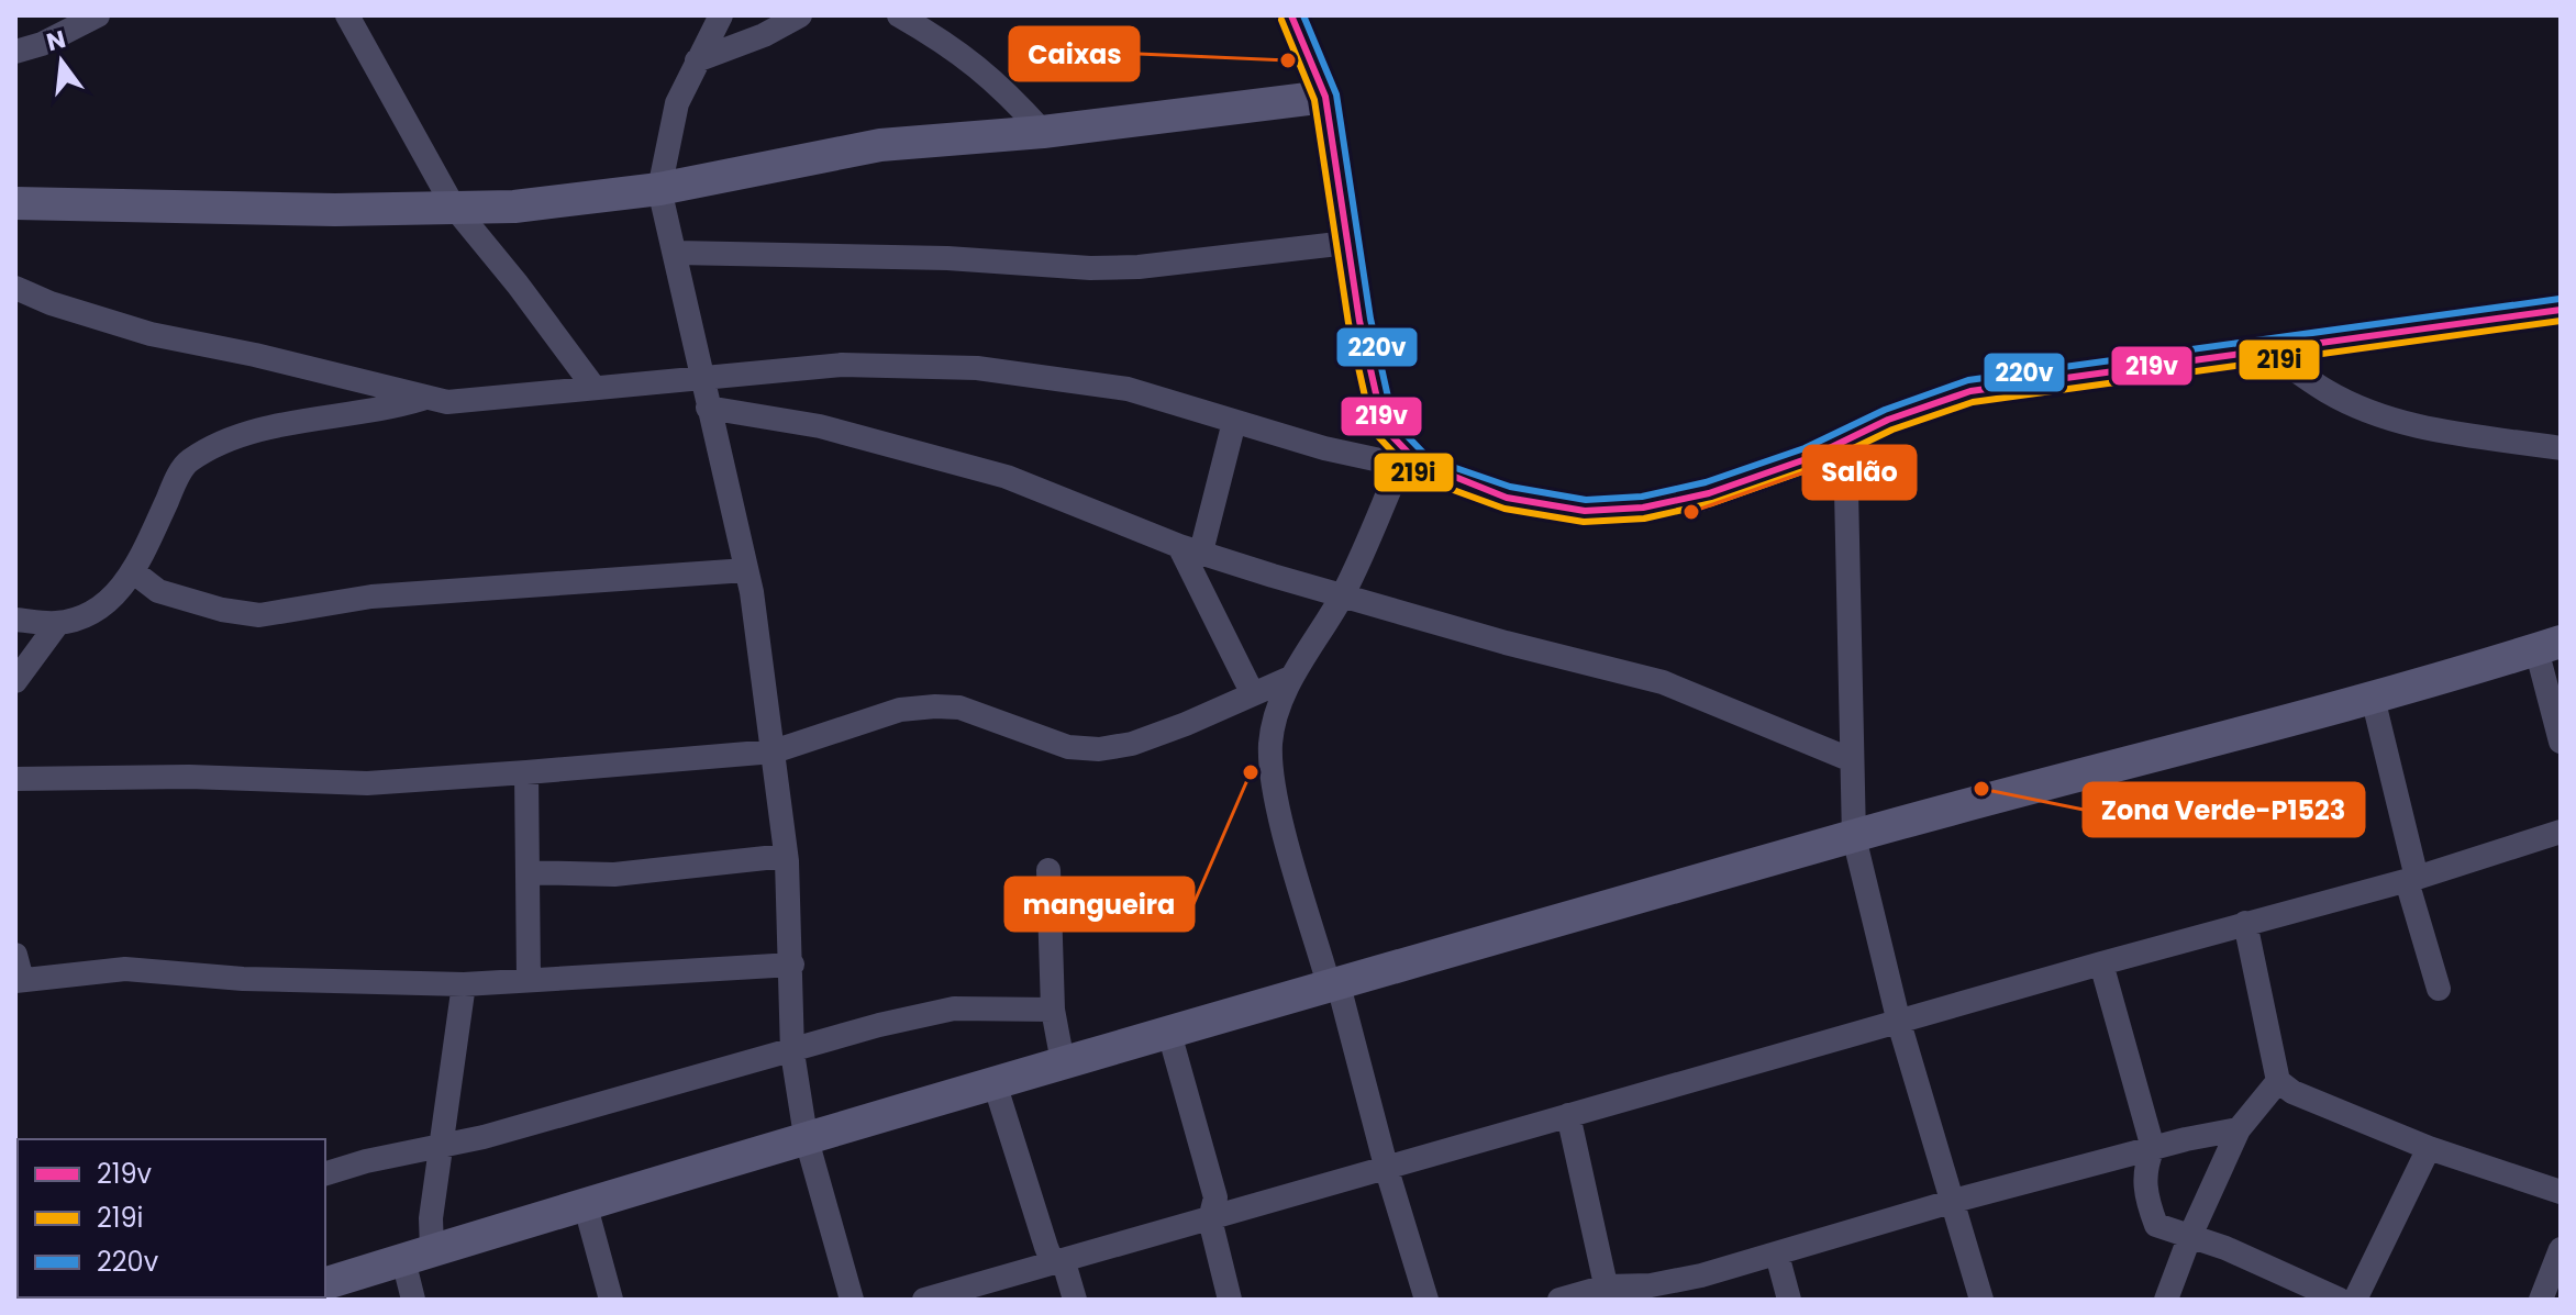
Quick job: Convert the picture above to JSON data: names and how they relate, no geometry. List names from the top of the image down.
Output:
{
  "places": [
    "Caixas",
    "Salão",
    "mangueira",
    "Zona Verde-P1523"
  ],
  "lines": ["transit line 219v", "transit line 220v", "transit line 219i"],
  "legend": ["219v", "219i", "220v"],
  "north": "top"
}
